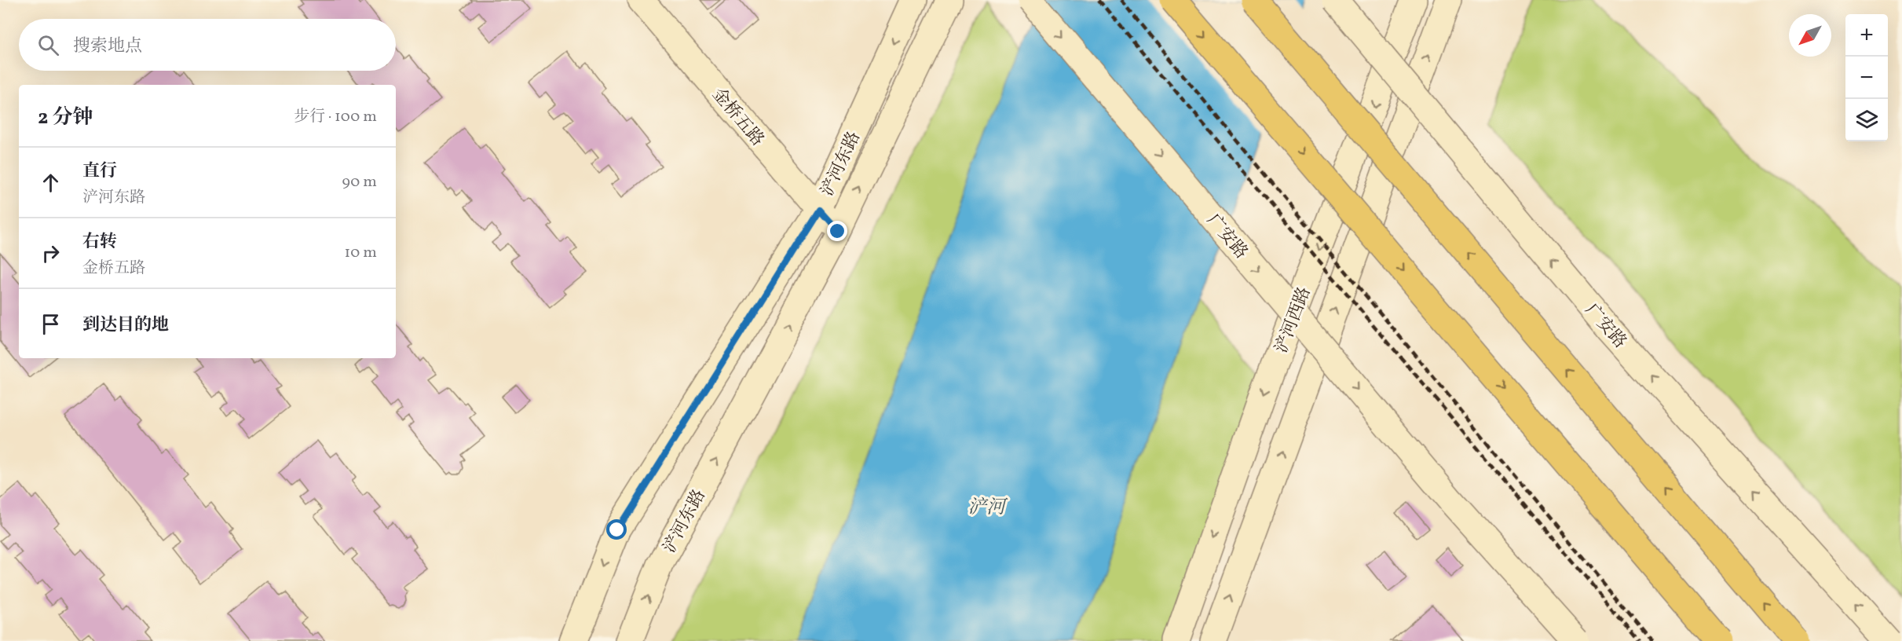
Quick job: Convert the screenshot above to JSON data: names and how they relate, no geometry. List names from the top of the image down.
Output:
{
  "streets": {
    "main road": [
      "金桥五路",
      "浐河东路",
      "广安路",
      "浐河西路"
    ]
  },
  "crossings": [
    ["金桥五路", "浐河东路"]
  ],
  "water": ["浐河"],
  "north": "bottom left",
  "page": {
    "map_buttons": ["+", "−"],
    "search": "搜索地点",
    "heading": ["2 分钟", "步行 · 100 m"],
    "list": [
      ["直行", "浐河东路", "90 m"],
      ["右转", "金桥五路", "10 m"],
      "到达目的地"
    ]
  }
}
